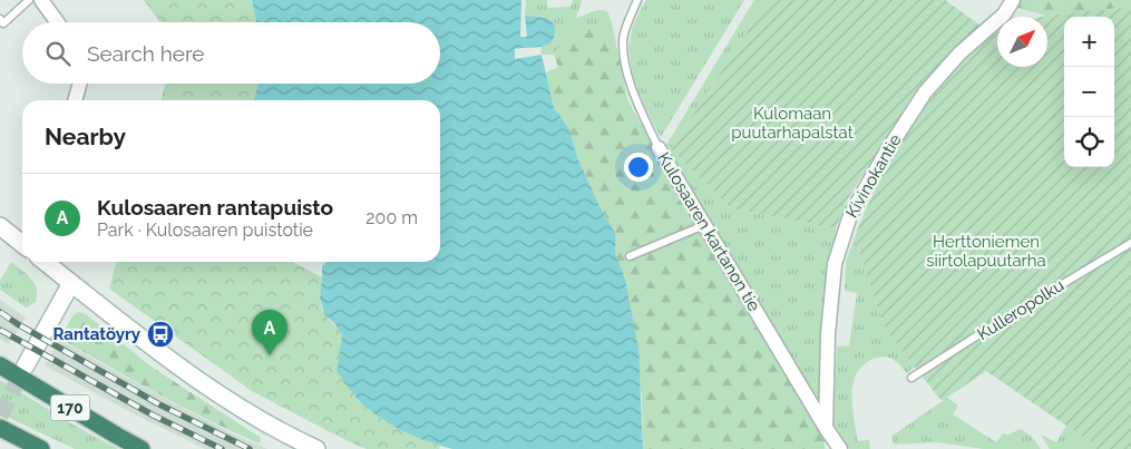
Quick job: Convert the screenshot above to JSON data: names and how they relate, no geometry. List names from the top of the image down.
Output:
{
  "streets": {
    "highway": ["170"],
    "street": ["Kivinokantie", "Kulosaaren kartanon tie"],
    "lane": ["Kulleropolku"]
  },
  "crossings": [
    ["Kivinokantie", "Kulosaaren kartanon tie"]
  ],
  "parks": ["Kulomaan puutarhapalstat", "Herttoniemen siirtolapuutarha"],
  "places": {
    "bus stop": ["Rantatöyry"]
  },
  "north": "top right",
  "page": {
    "map_buttons": ["+", "−"],
    "search": "Search here",
    "heading": "Nearby",
    "list": [
      {
        "mark": "A",
        "name": "Kulosaaren rantapuisto",
        "note": "Park · Kulosaaren puistotie",
        "value": "200 m"
      }
    ],
    "pins": "A"
  }
}
